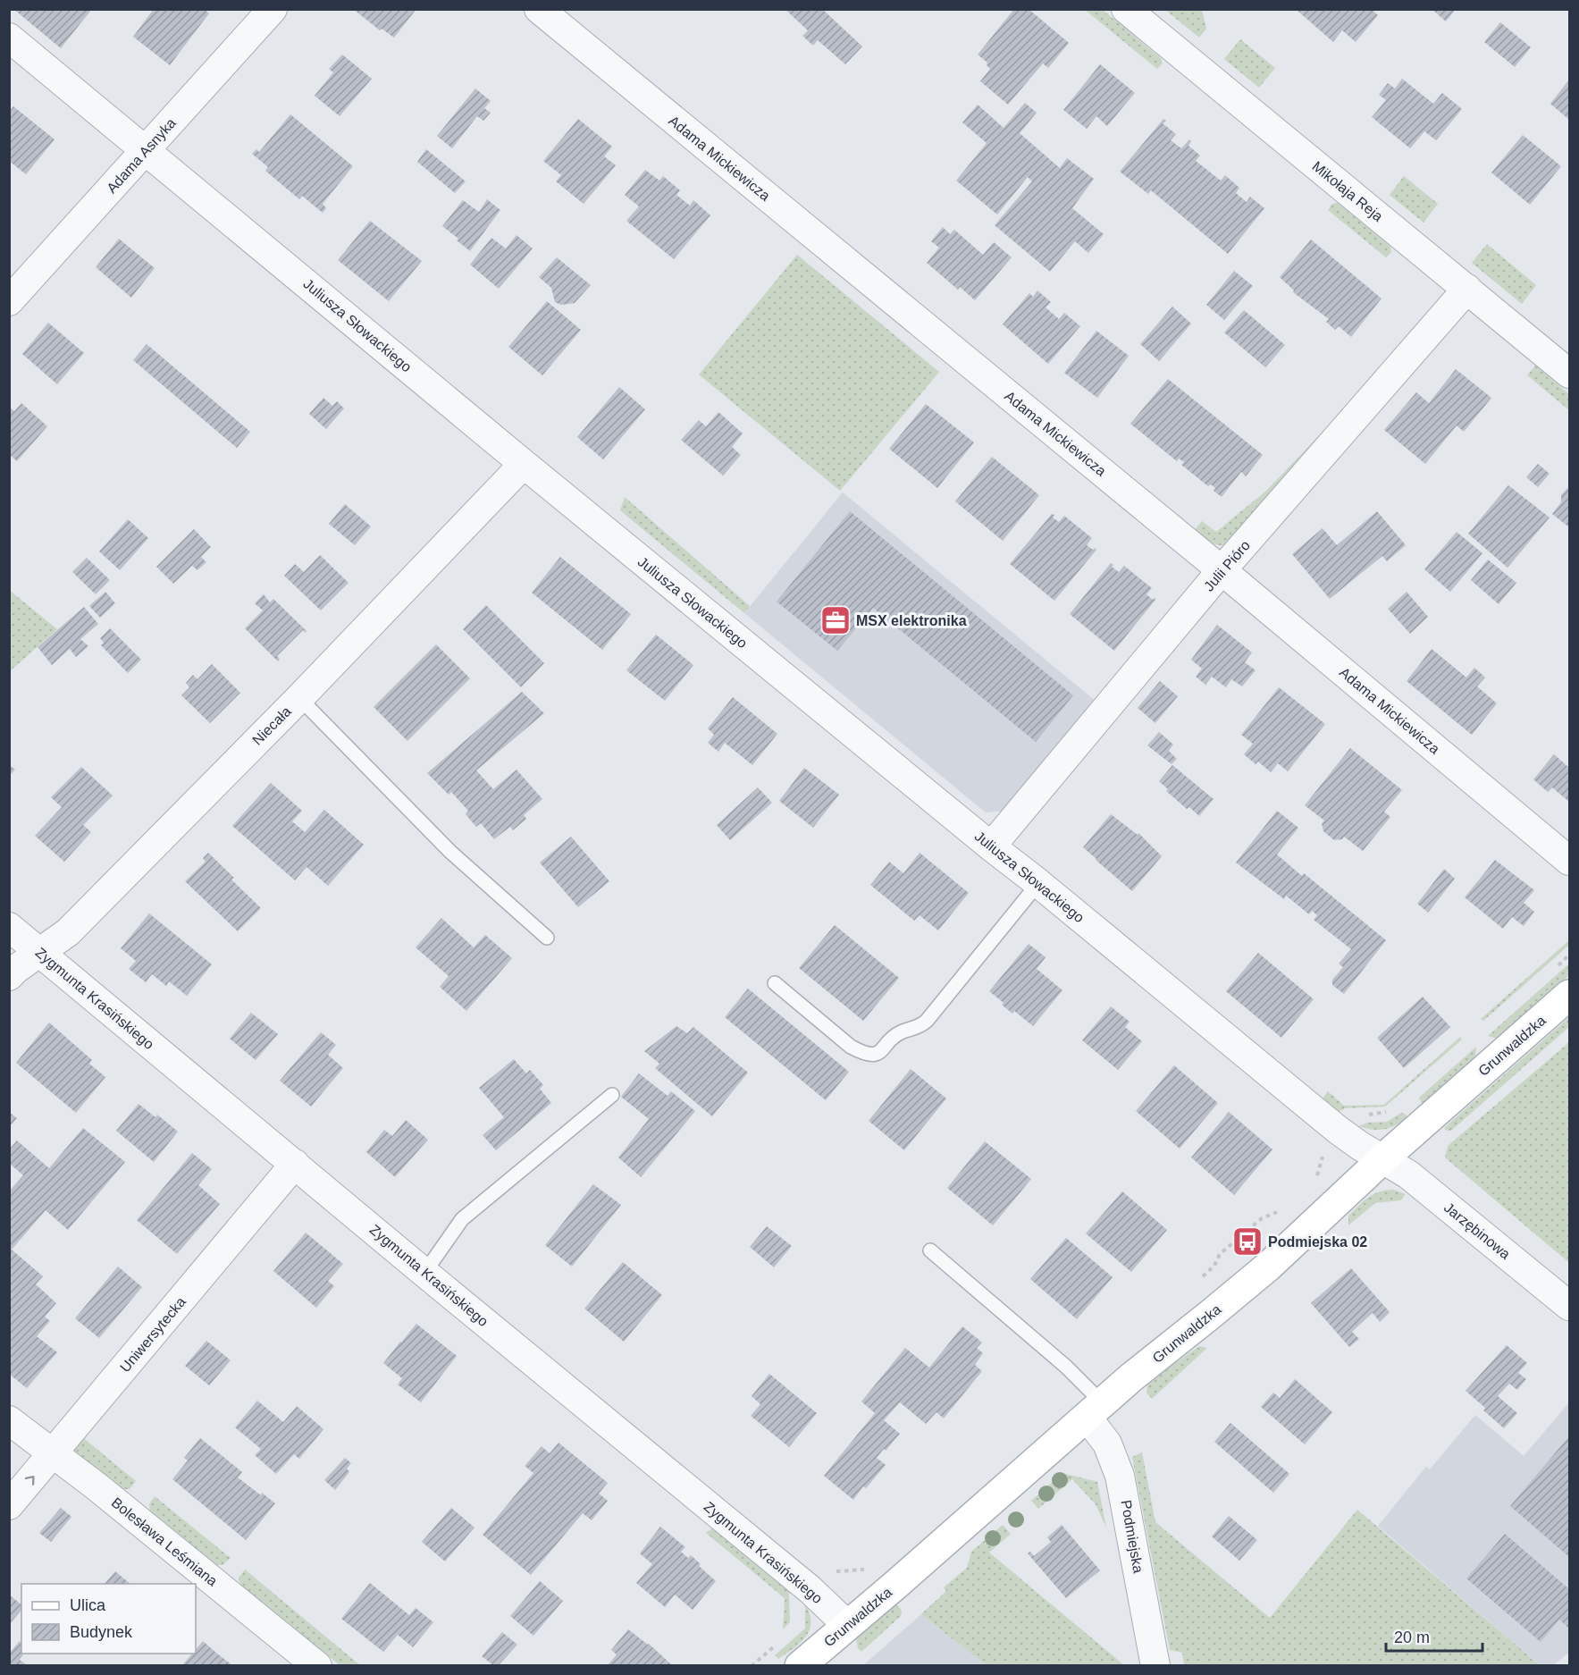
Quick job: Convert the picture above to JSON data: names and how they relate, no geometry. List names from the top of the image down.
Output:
{
  "streets": {
    "street": [
      "Adama Asnyka",
      "Adama Mickiewicza",
      "Mikołaja Reja",
      "Juliusza Słowackiego",
      "Julii Pióro",
      "Niecała",
      "Zygmunta Krasińskiego",
      "Grunwaldzka",
      "Jarzębinowa",
      "Uniwersytecka",
      "Podmiejska",
      "Bolesława Leśmiana"
    ]
  },
  "crossings": [
    ["Adama Asnyka", "Juliusza Słowackiego"],
    ["Adama Mickiewicza", "Julii Pióro"],
    ["Mikołaja Reja", "Julii Pióro"],
    ["Juliusza Słowackiego", "Julii Pióro"],
    ["Juliusza Słowackiego", "Niecała"],
    ["Juliusza Słowackiego", "Grunwaldzka"],
    ["Juliusza Słowackiego", "Jarzębinowa"],
    ["Niecała", "Zygmunta Krasińskiego"],
    ["Zygmunta Krasińskiego", "Grunwaldzka"],
    ["Zygmunta Krasińskiego", "Uniwersytecka"],
    ["Grunwaldzka", "Jarzębinowa"],
    ["Grunwaldzka", "Podmiejska"],
    ["Uniwersytecka", "Bolesława Leśmiana"]
  ],
  "places": {
    "office": ["MSX elektronika"],
    "bus stop": ["Podmiejska 02"]
  },
  "legend": ["Ulica", "Budynek"],
  "scale_bar": "20 m"
}
